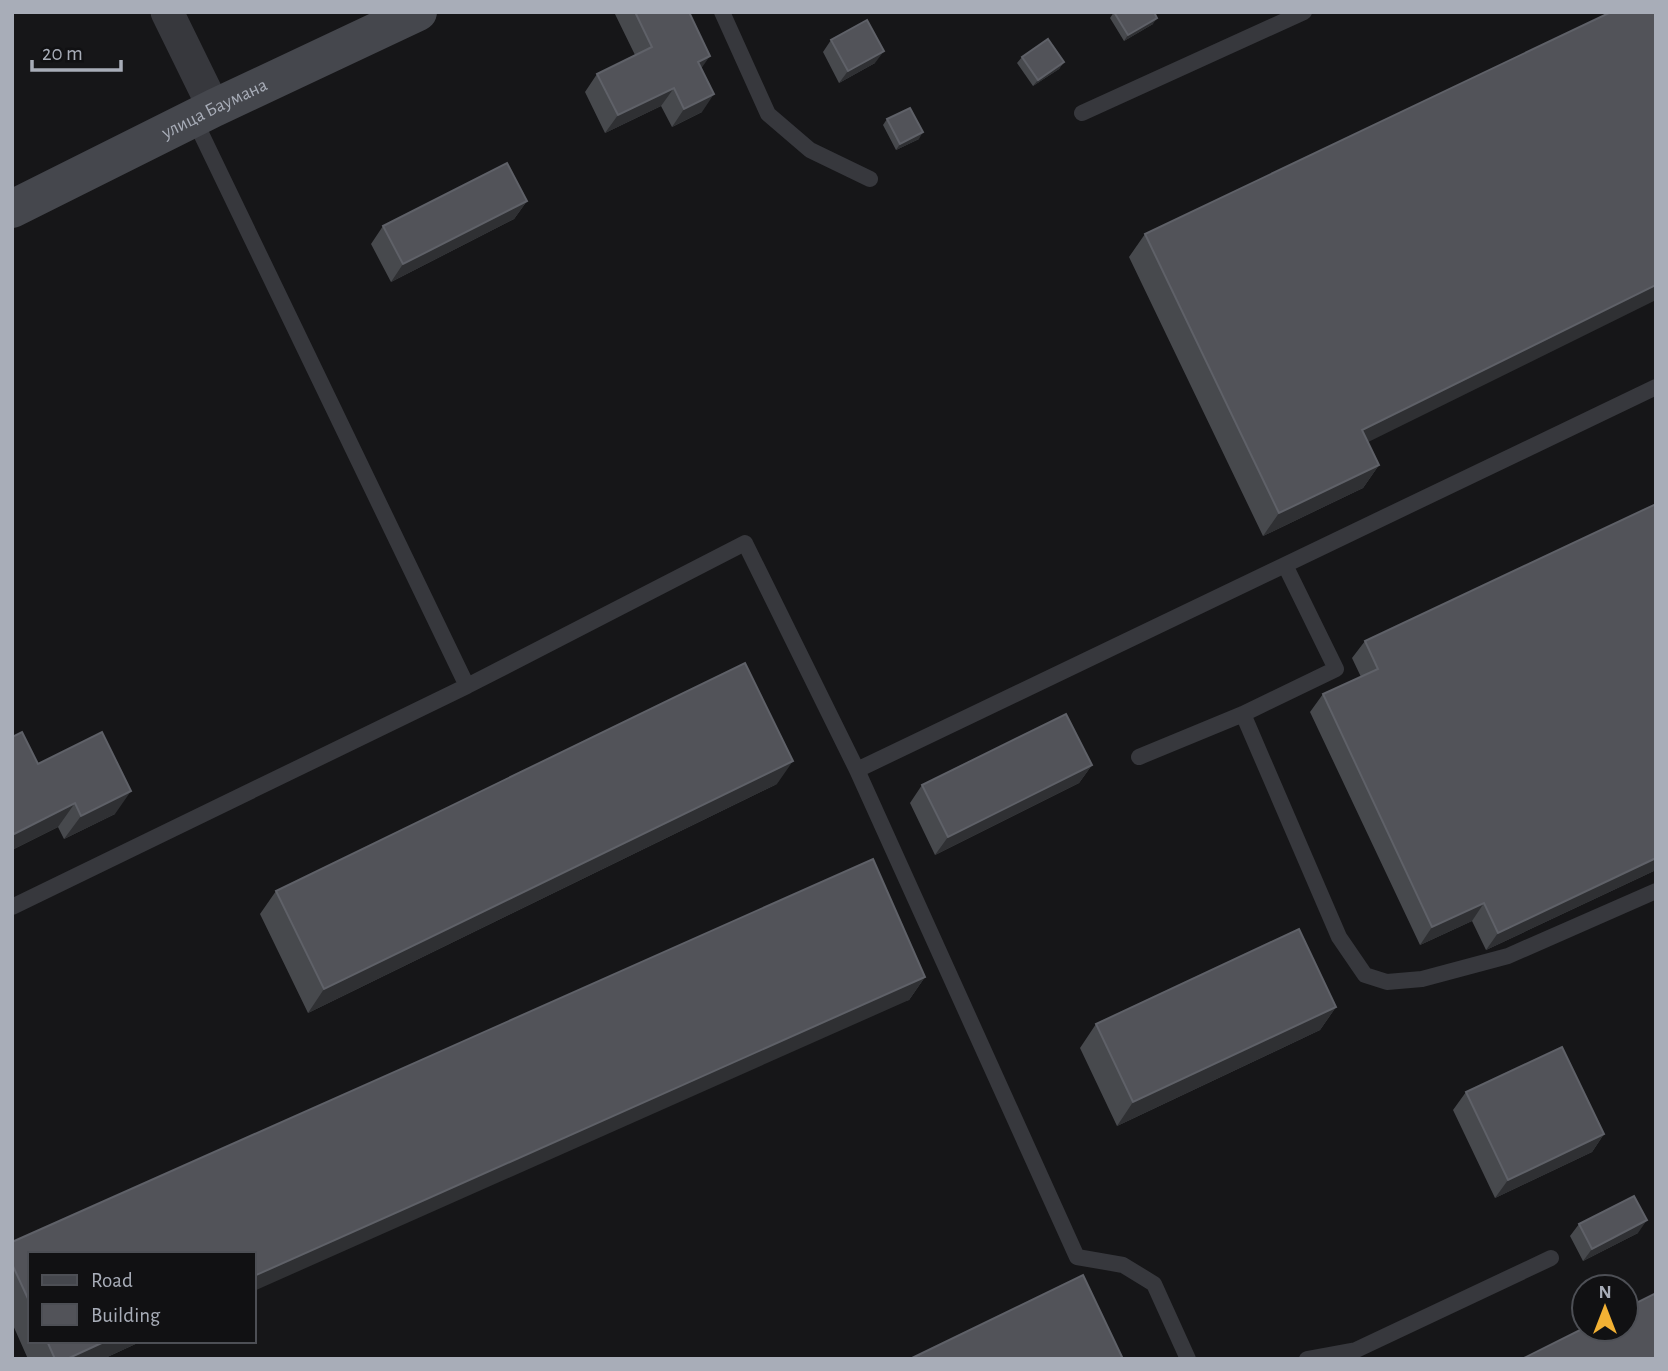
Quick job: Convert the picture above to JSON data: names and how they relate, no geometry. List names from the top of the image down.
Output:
{
  "streets": {
    "main road": ["улица Баумана"]
  },
  "legend": ["Road", "Building"],
  "scale_bar": "20 m",
  "north": "top"
}
